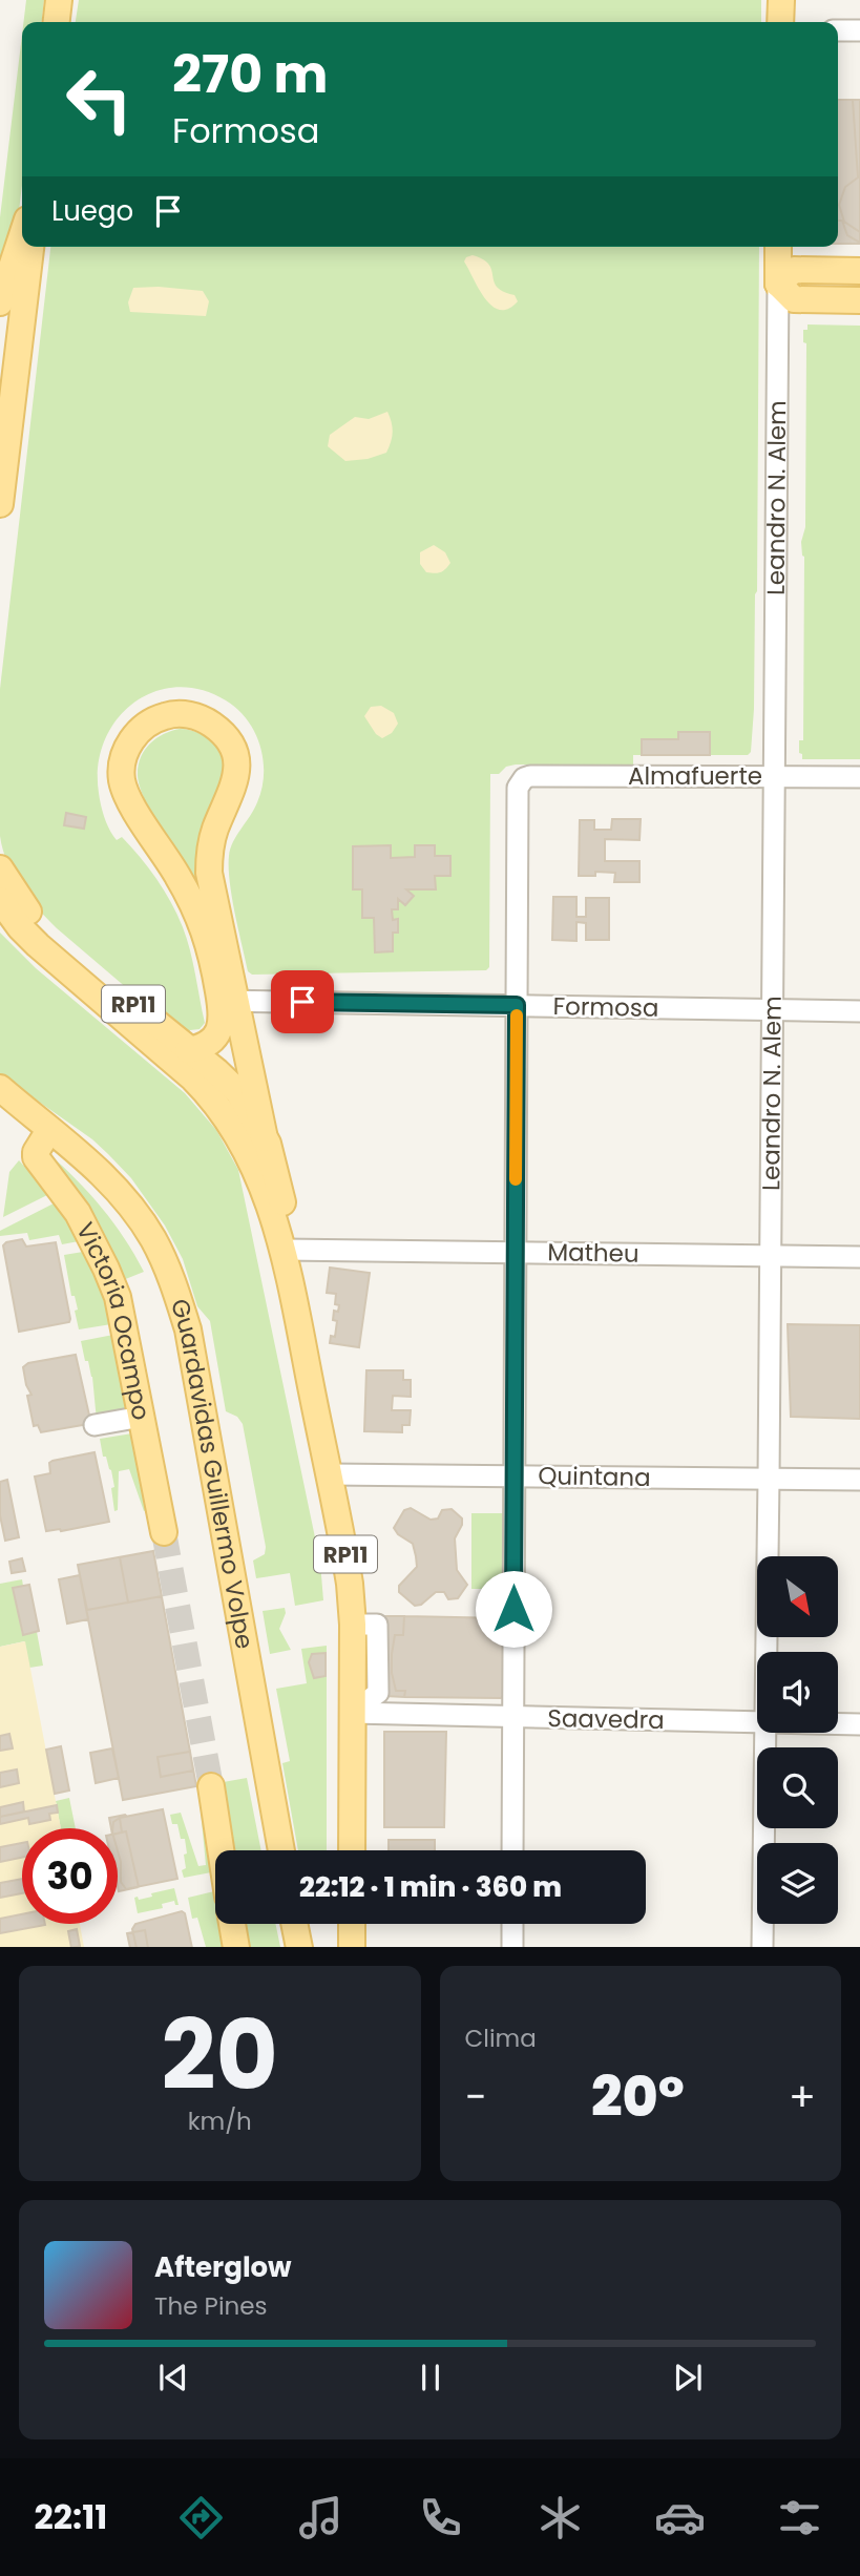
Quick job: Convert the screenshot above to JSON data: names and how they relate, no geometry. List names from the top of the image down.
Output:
{
  "streets": {
    "main road": [
      "Leandro N. Alem",
      "RP11",
      "Victoria Ocampo",
      "Guardavidas Guillermo Volpe"
    ],
    "street": [
      "Almafuerte",
      "Formosa",
      "Matheu",
      "Quintana",
      "Saavedra"
    ]
  },
  "crossings": [
    ["Leandro N. Alem", "Almafuerte"],
    ["Leandro N. Alem", "Formosa"],
    ["Leandro N. Alem", "Matheu"],
    ["Leandro N. Alem", "Quintana"],
    ["Almafuerte", "Formosa"],
    ["RP11", "Matheu"],
    ["RP11", "Quintana"],
    ["RP11", "Saavedra"],
    ["Victoria Ocampo", "Guardavidas Guillermo Volpe"]
  ],
  "north": "bottom right",
  "page": {
    "turn": ["270 m", "Formosa"],
    "then": "Luego",
    "limit": "30",
    "trip": "22:12 · 1 min · 360 m",
    "tile": [
      ["20", "km/h"],
      "Clima"
    ],
    "heat": ["−", "20°", "+"],
    "song": ["Afterglow", "The Pines"],
    "tabs": "22:11"
  }
}
